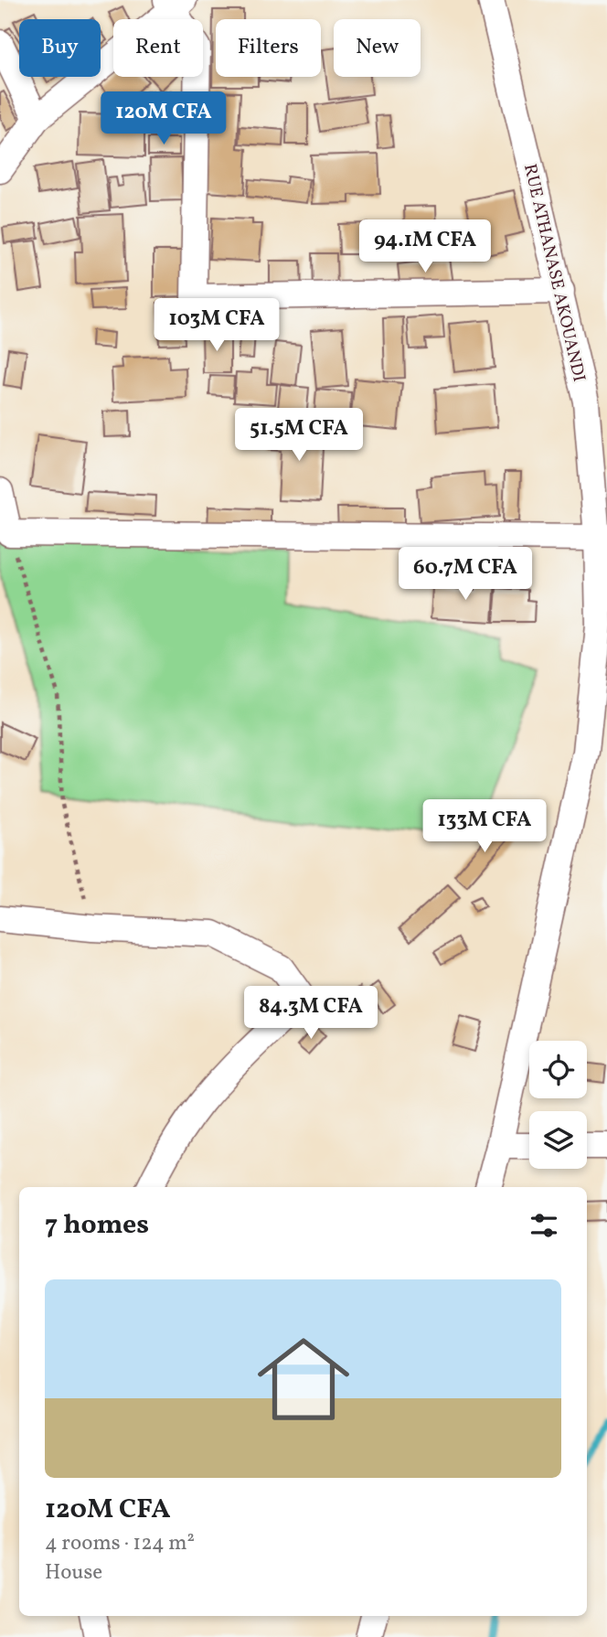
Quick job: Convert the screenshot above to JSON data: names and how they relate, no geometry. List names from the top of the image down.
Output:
{
  "streets": {
    "street": ["RUE ATHANASE AKOUANDI"]
  },
  "page": {
    "chip": [
      "Buy",
      "Rent",
      "Filters",
      "New"
    ],
    "price": [
      "120M CFA",
      "94.1M CFA",
      "103M CFA",
      "51.5M CFA",
      "60.7M CFA",
      "133M CFA",
      "84.3M CFA"
    ],
    "heading": "7 homes",
    "list": [
      {
        "name": "120M CFA",
        "note": "4 rooms · 124 m² · House"
      }
    ]
  }
}
